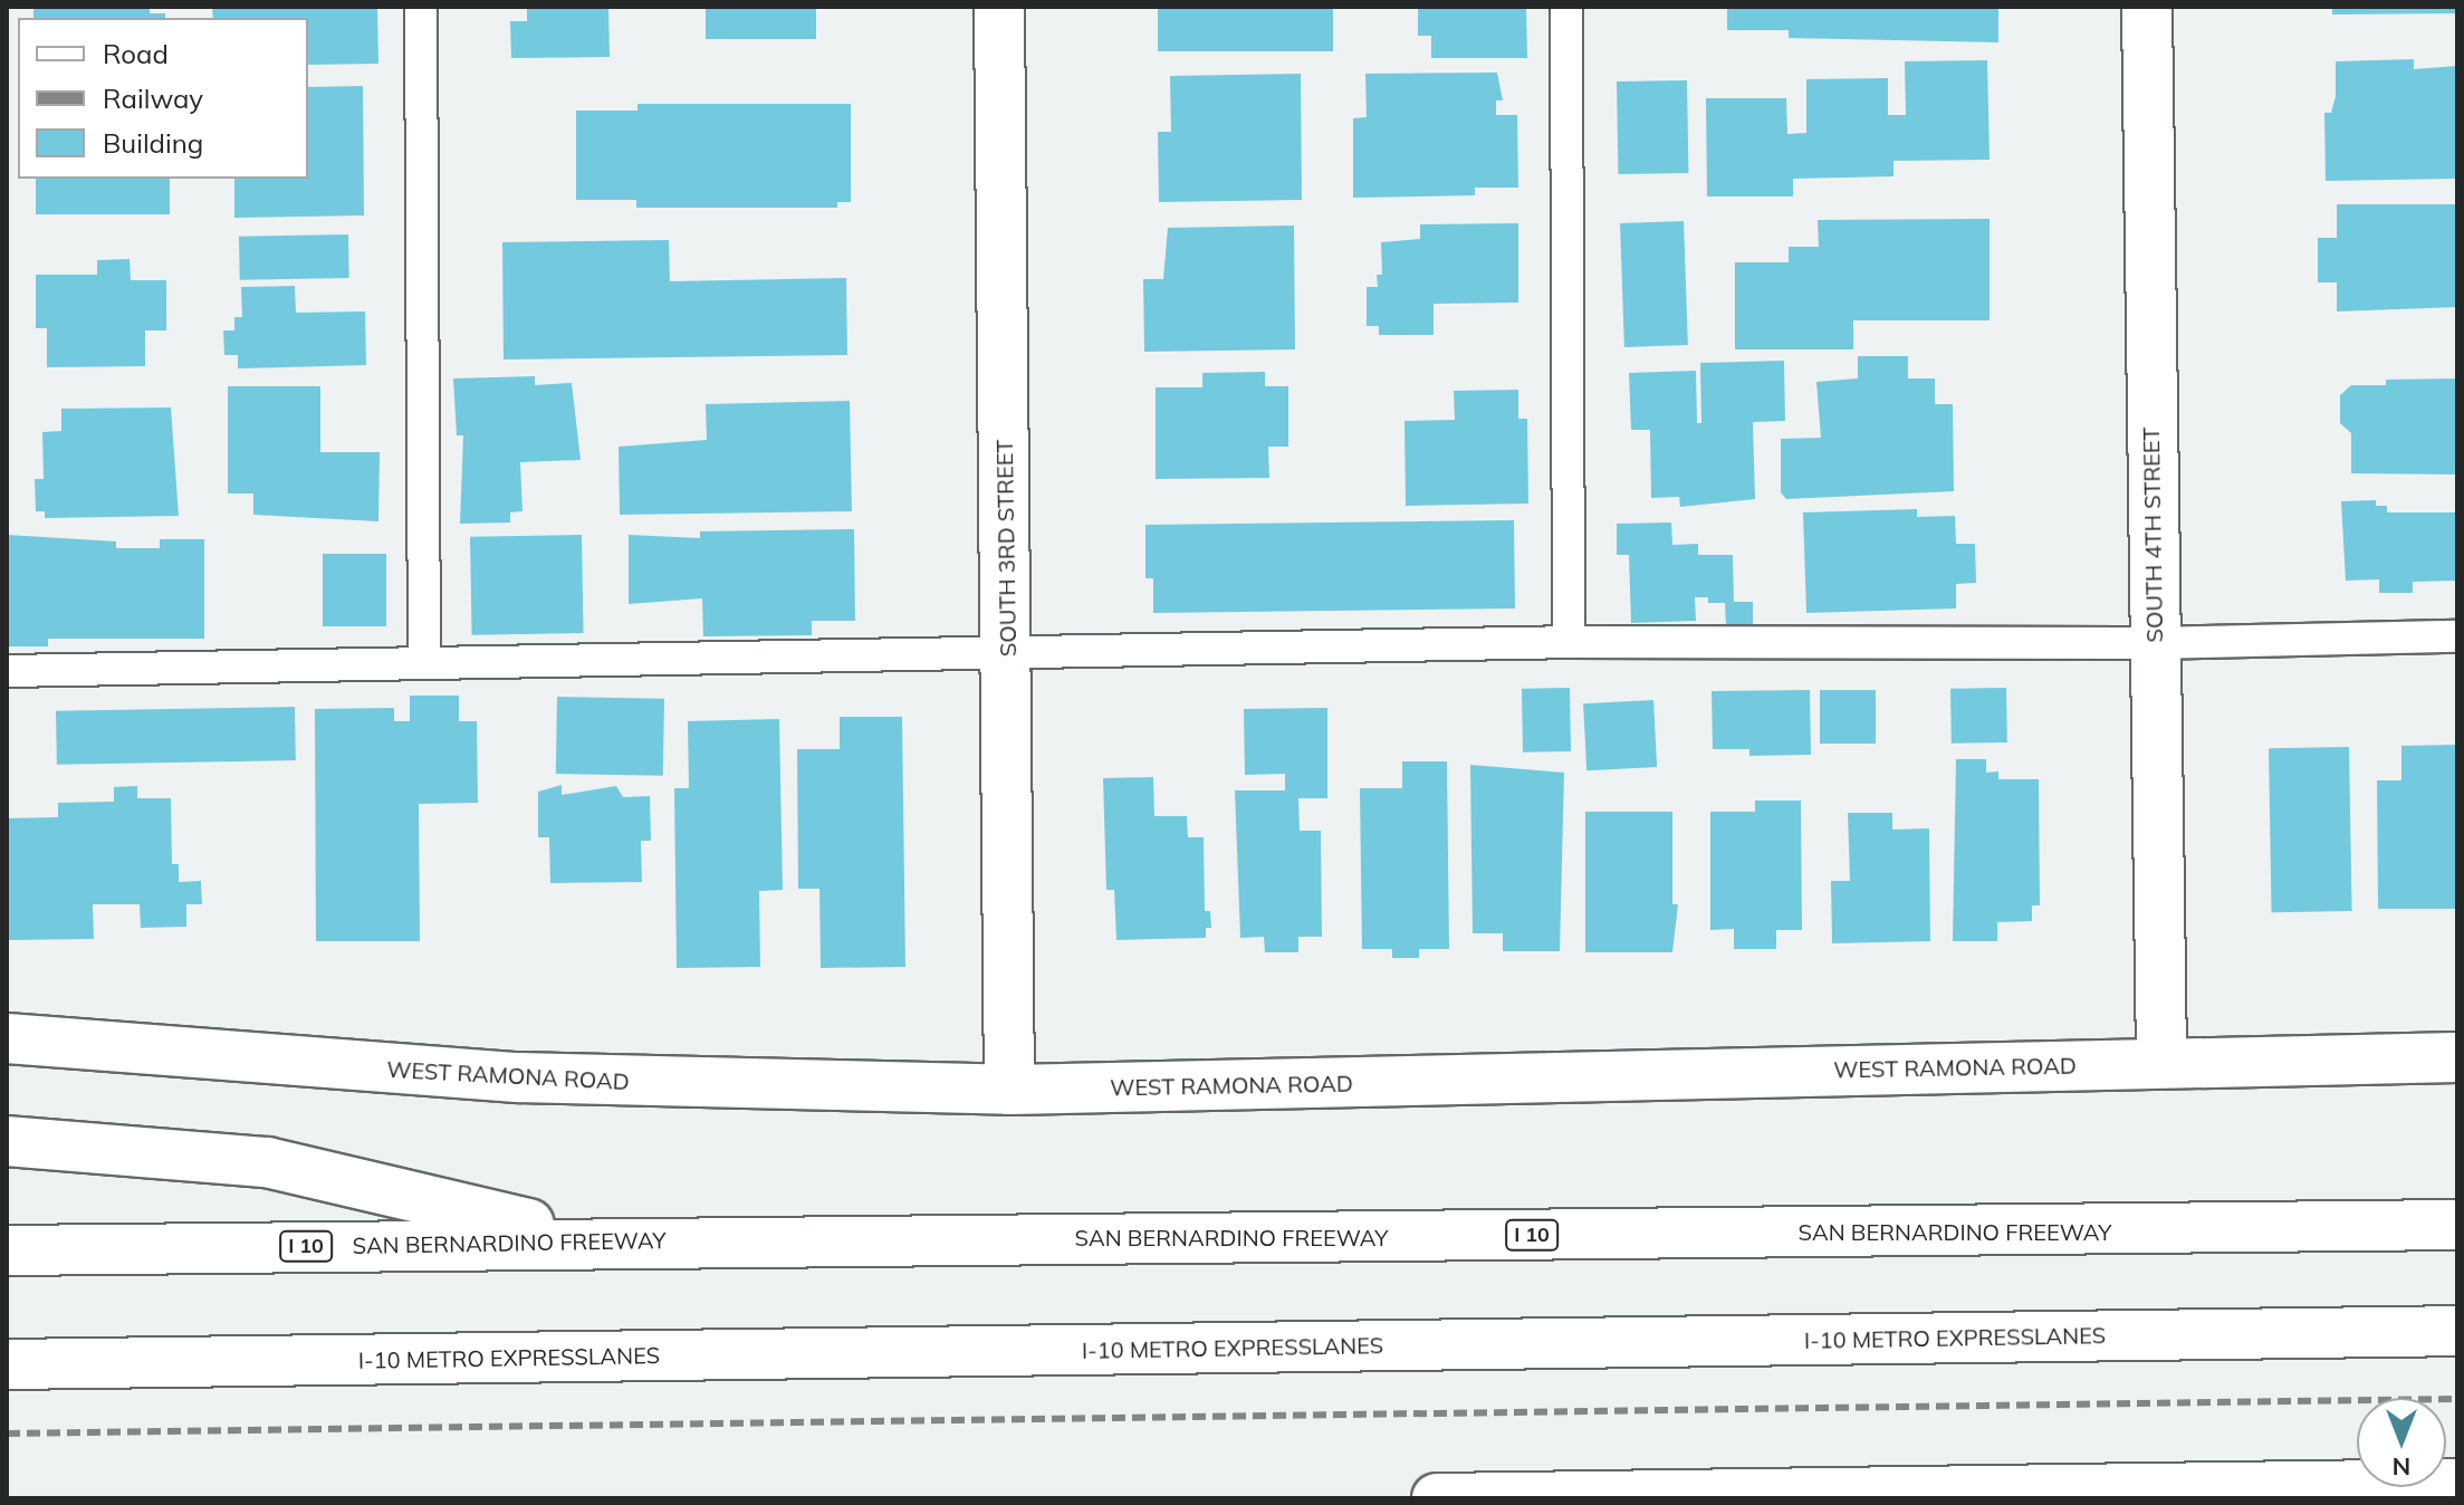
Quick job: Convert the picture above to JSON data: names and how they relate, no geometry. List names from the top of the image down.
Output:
{
  "streets": {
    "main road": [
      "SOUTH 4TH STREET",
      "SOUTH 3RD STREET",
      "WEST RAMONA ROAD",
      "SAN BERNARDINO FREEWAY",
      "I 10",
      "I-10 METRO EXPRESSLANES"
    ]
  },
  "crossings": [
    ["SOUTH 4TH STREET", "WEST RAMONA ROAD"],
    ["SOUTH 3RD STREET", "WEST RAMONA ROAD"]
  ],
  "legend": ["Road", "Railway", "Building"],
  "north": "bottom"
}
